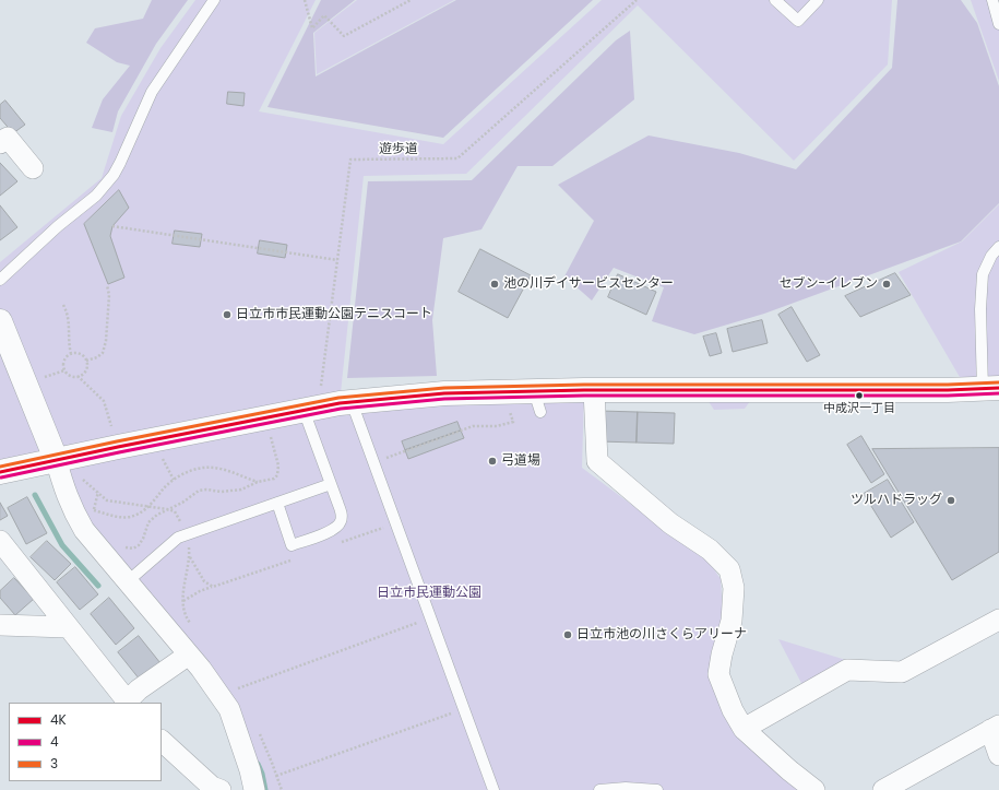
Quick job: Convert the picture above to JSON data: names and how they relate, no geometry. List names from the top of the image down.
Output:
{
  "streets": {
    "path": ["遊歩道"]
  },
  "parks": ["日立市民運動公園"],
  "places": [
    "池の川デイサービスセンター",
    "セブン-イレブン",
    "日立市市民運動公園テニスコート",
    "中成沢一丁目",
    "弓道場",
    "ツルハドラッグ",
    "日立市池の川さくらアリーナ"
  ],
  "lines": ["transit line 3", "transit line 4K", "transit line 4"],
  "legend": ["4K", "4", "3"]
}
